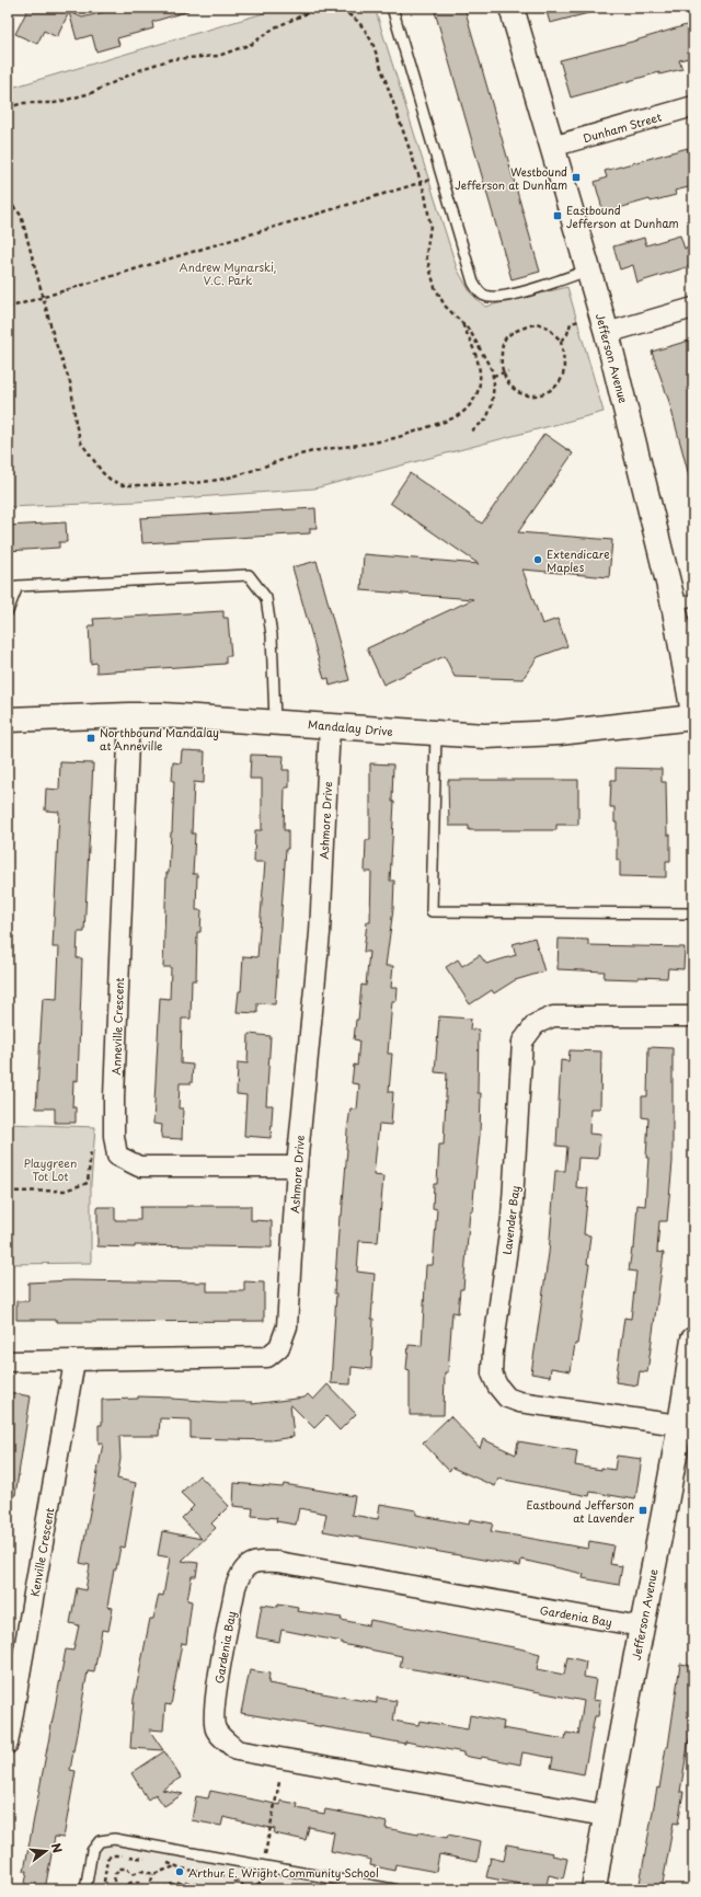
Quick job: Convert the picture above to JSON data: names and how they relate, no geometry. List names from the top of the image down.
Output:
{
  "streets": {
    "street": [
      "Dunham Street",
      "Jefferson Avenue",
      "Mandalay Drive",
      "Ashmore Drive",
      "Anneville Crescent",
      "Lavender Bay",
      "Kenville Crescent",
      "Gardenia Bay"
    ]
  },
  "crossings": [
    ["Dunham Street", "Jefferson Avenue"],
    ["Jefferson Avenue", "Lavender Bay"],
    ["Jefferson Avenue", "Gardenia Bay"],
    ["Mandalay Drive", "Ashmore Drive"],
    ["Mandalay Drive", "Anneville Crescent"],
    ["Ashmore Drive", "Anneville Crescent"],
    ["Ashmore Drive", "Kenville Crescent"]
  ],
  "parks": ["Andrew Mynarski, V.C. Park", "Playgreen Tot Lot"],
  "places": {
    "transit": [
      "Westbound Jefferson at Dunham",
      "Eastbound Jefferson at Dunham",
      "Northbound Mandalay at Anneville",
      "Eastbound Jefferson at Lavender"
    ],
    "other": ["Extendicare Maples", "Arthur E. Wright Community School"]
  },
  "north": "right"
}
